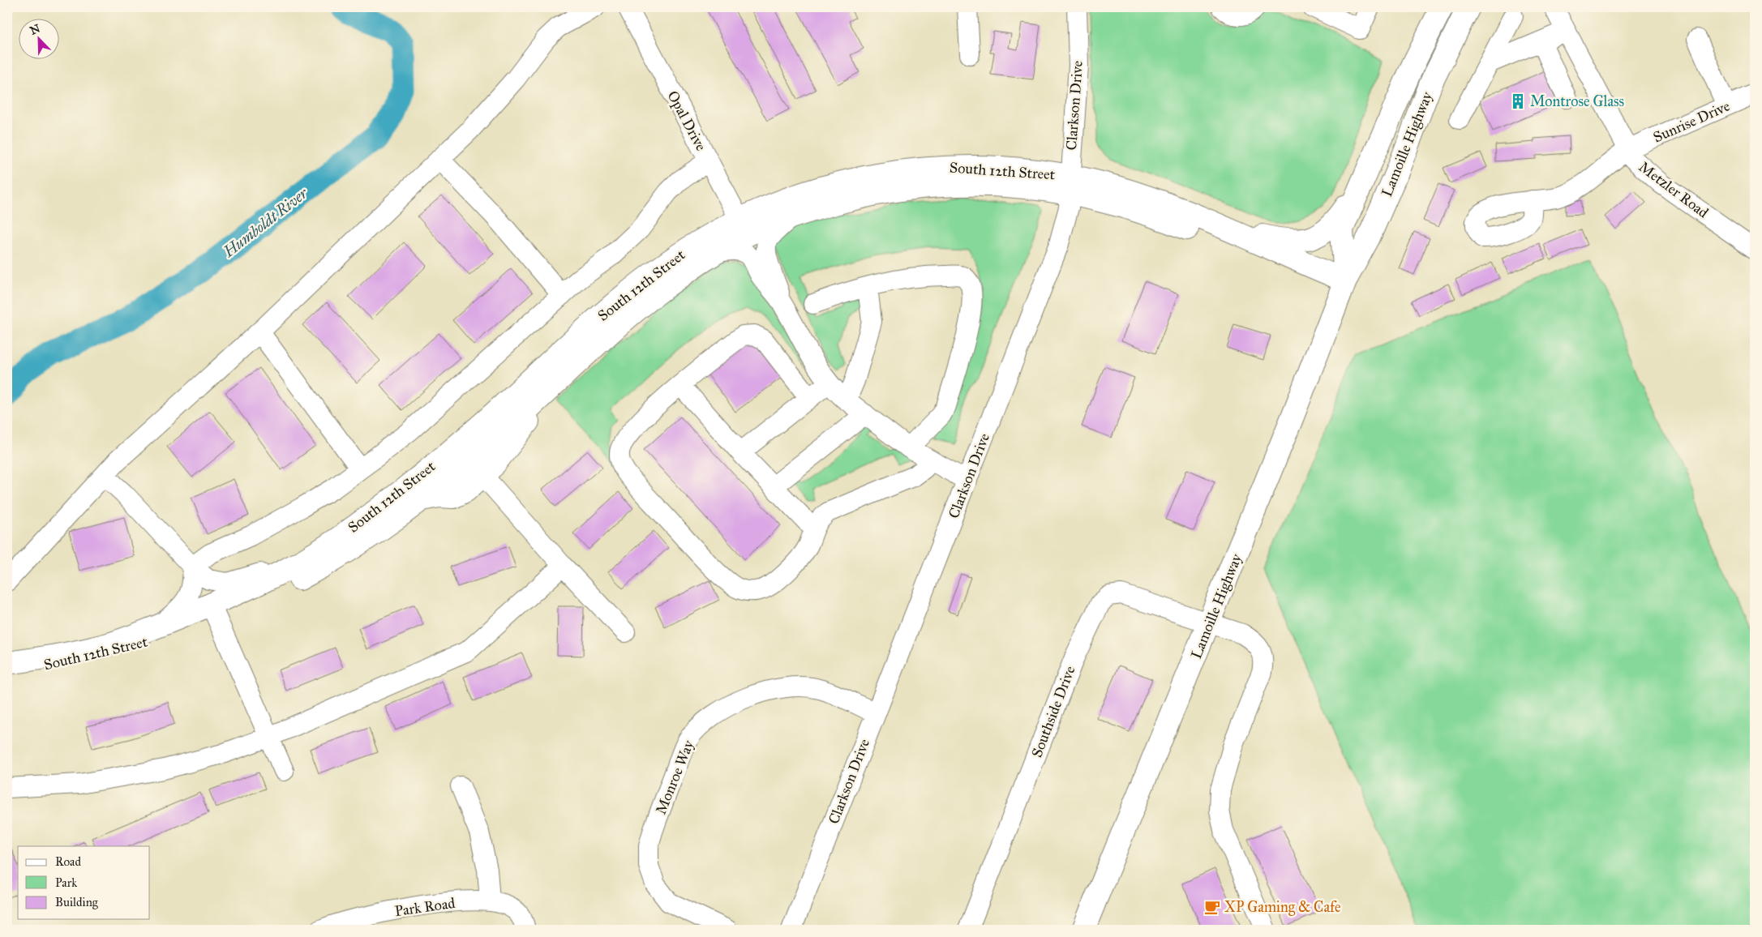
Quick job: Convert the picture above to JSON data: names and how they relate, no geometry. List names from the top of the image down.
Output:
{
  "streets": {
    "main road": ["Lamoille Highway", "South 12th Street"],
    "street": [
      "Clarkson Drive",
      "Opal Drive",
      "Sunrise Drive",
      "Metzler Road",
      "Southside Drive",
      "Monroe Way",
      "Park Road"
    ]
  },
  "crossings": [
    ["Clarkson Drive", "South 12th Street"],
    ["Clarkson Drive", "Monroe Way"],
    ["Opal Drive", "South 12th Street"],
    ["Sunrise Drive", "Metzler Road"],
    ["Lamoille Highway", "South 12th Street"],
    ["Lamoille Highway", "Southside Drive"]
  ],
  "water": ["Humboldt River"],
  "places": {
    "building": ["Montrose Glass"],
    "cafe": ["XP Gaming & Cafe"]
  },
  "legend": ["Road", "Park", "Building"],
  "north": "top left"
}
